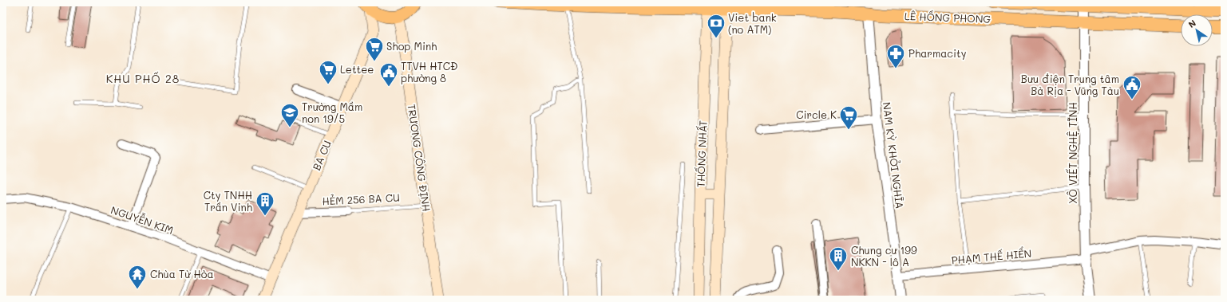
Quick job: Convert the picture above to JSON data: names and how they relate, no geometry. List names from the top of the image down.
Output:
{
  "streets": {
    "main road": [
      "LÊ HỒNG PHONG",
      "THỐNG NHẤT",
      "BA CU",
      "TRƯƠNG CÔNG ĐỊNH"
    ],
    "street": [
      "XÔ VIẾT NGHỆ TĨNH",
      "NAM KỲ KHỞI NGHĨA",
      "HẺM 256 BA CU",
      "NGUYỄN KIM",
      "PHẠM THẾ HIỂN"
    ]
  },
  "crossings": [
    ["LÊ HỒNG PHONG", "XÔ VIẾT NGHỆ TĨNH"],
    ["LÊ HỒNG PHONG", "THỐNG NHẤT"],
    ["LÊ HỒNG PHONG", "NAM KỲ KHỞI NGHĨA"],
    ["XÔ VIẾT NGHỆ TĨNH", "PHẠM THẾ HIỂN"],
    ["BA CU", "HẺM 256 BA CU"],
    ["BA CU", "NGUYỄN KIM"],
    ["NAM KỲ KHỞI NGHĨA", "PHẠM THẾ HIỂN"],
    ["TRƯƠNG CÔNG ĐỊNH", "HẺM 256 BA CU"]
  ],
  "districts": ["KHU PHỐ 28"],
  "places": {
    "bank": ["Viet bank (no ATM)"],
    "supermarket": ["Shop Minh", "Lettee", "Circle K"],
    "pharmacy": ["Pharmacity"],
    "public building": ["TTVH HTCĐ phường 8", "Bưu điện Trung tâm Bà Rịa - Vũng Tàu"],
    "school or university": ["Trường Mầm non 19/5"],
    "building": ["Cty TNHH Trần Vinh", "Chung cư 199 NKKN - lô A"],
    "temple": ["Chùa Từ Hòa"]
  },
  "north": "top left"
}
